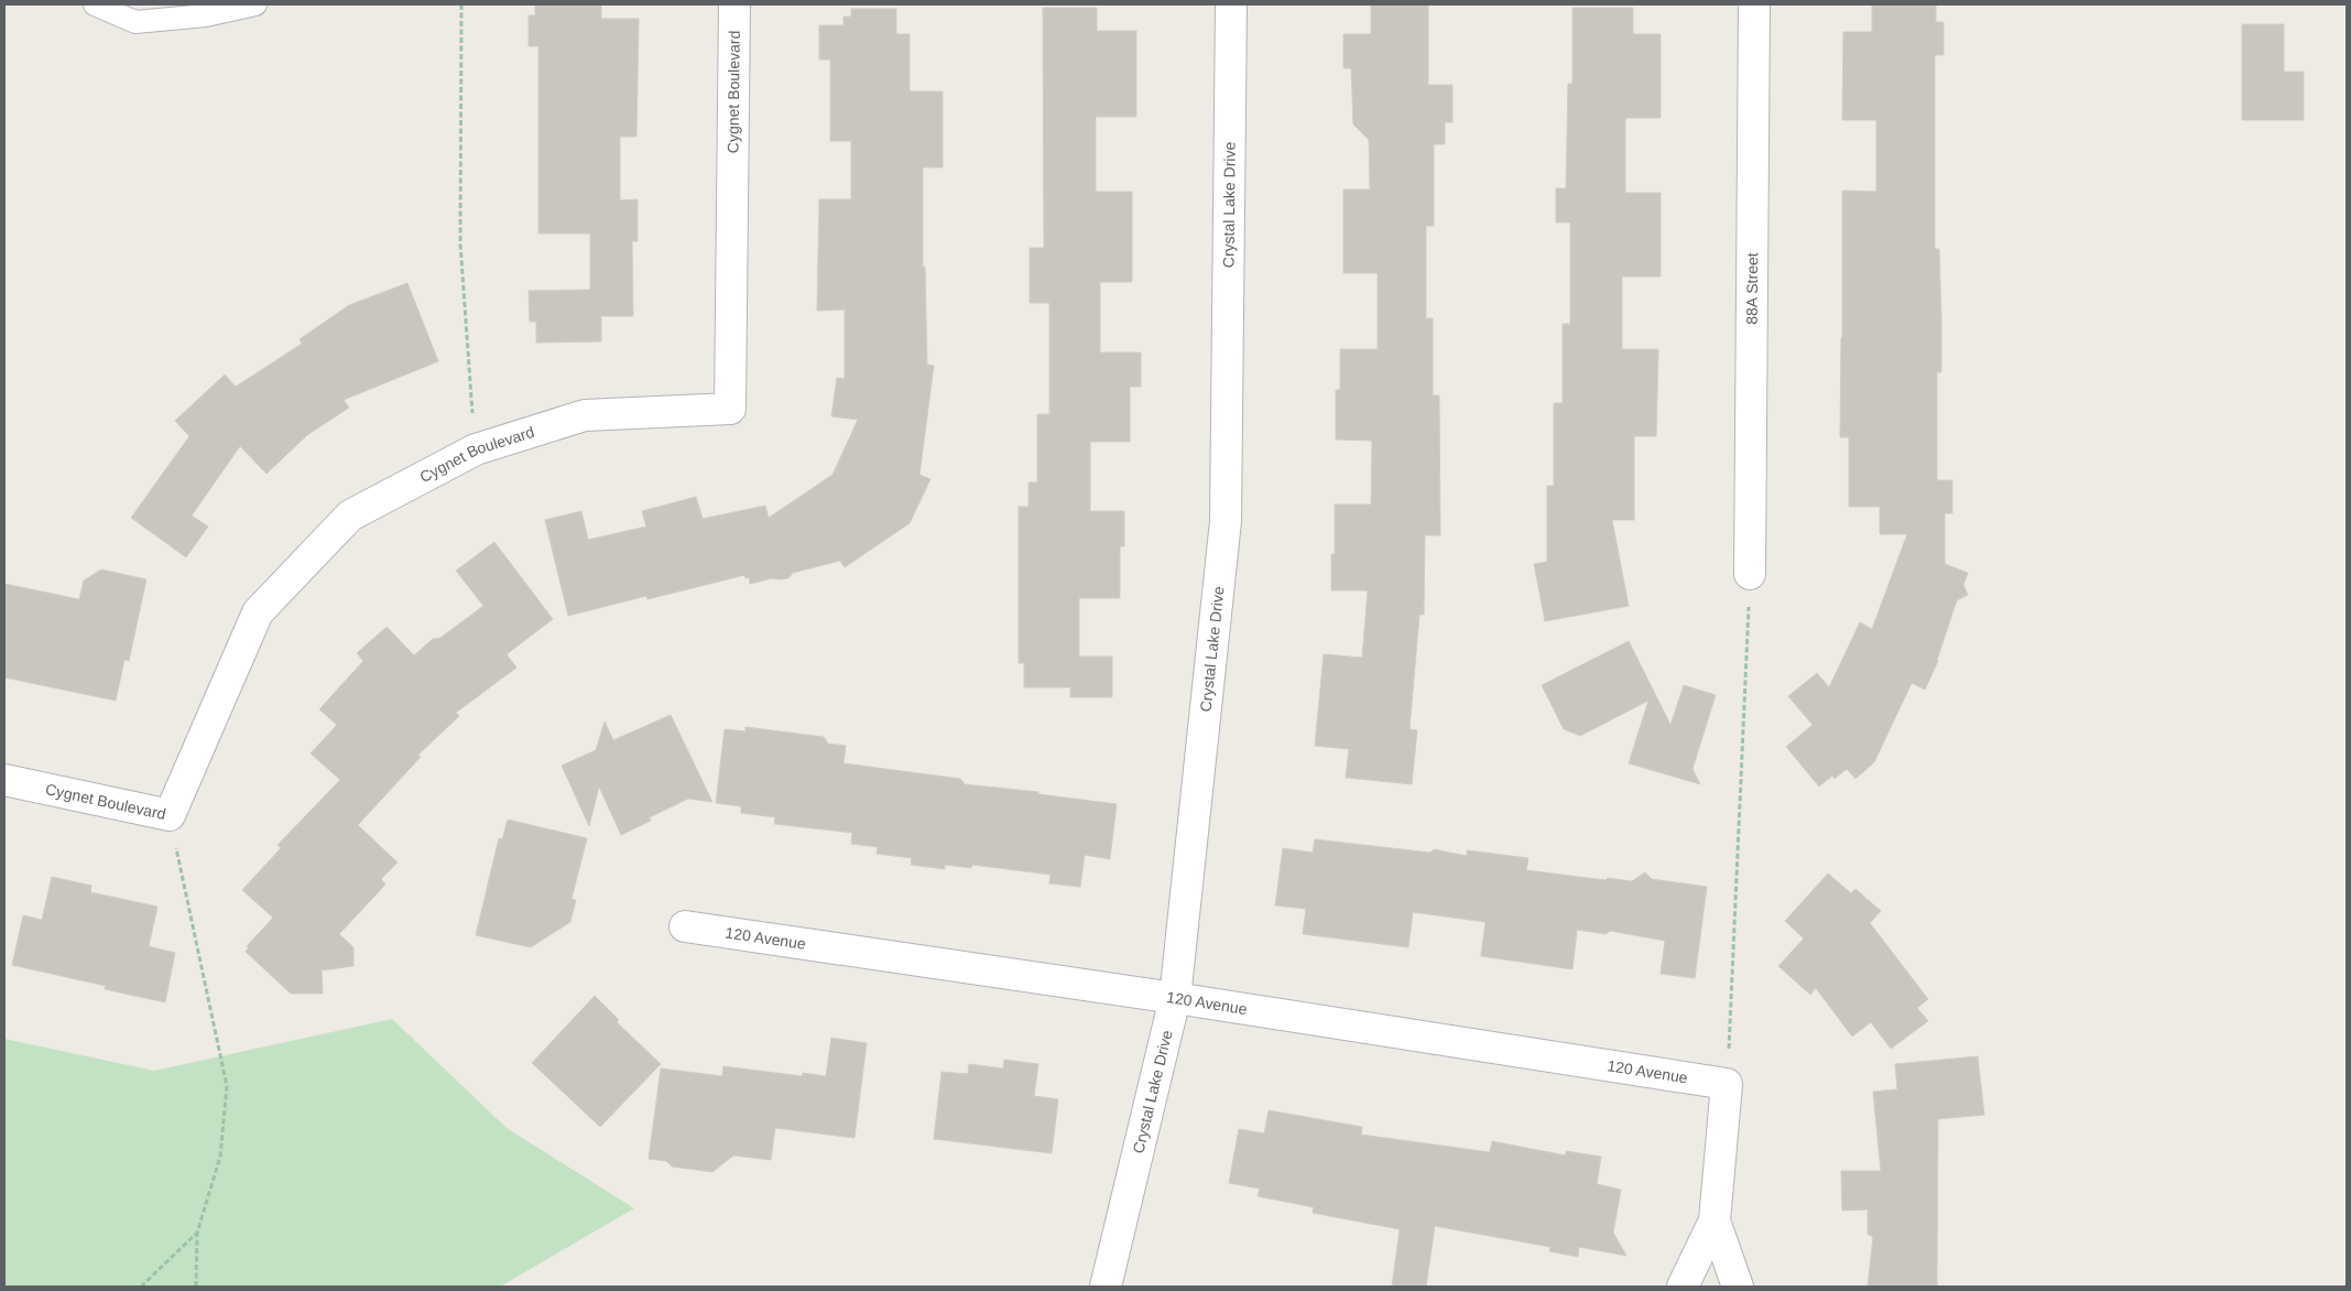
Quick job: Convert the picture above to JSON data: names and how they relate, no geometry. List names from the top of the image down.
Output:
{
  "streets": {
    "street": [
      "Cygnet Boulevard",
      "Crystal Lake Drive",
      "88A Street",
      "120 Avenue"
    ]
  },
  "crossings": [
    ["Crystal Lake Drive", "120 Avenue"]
  ]
}
